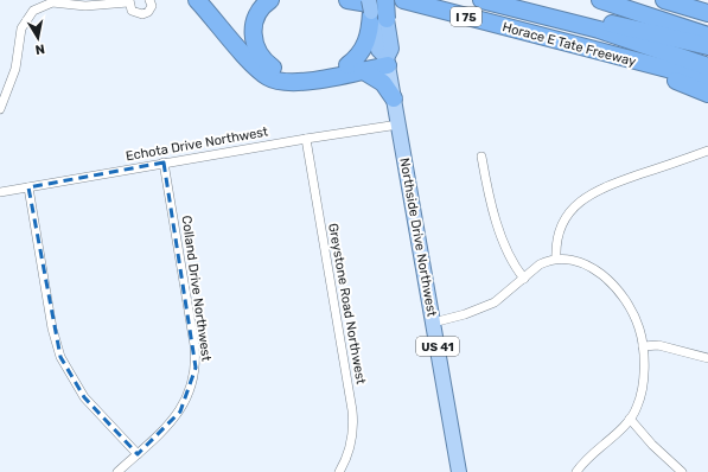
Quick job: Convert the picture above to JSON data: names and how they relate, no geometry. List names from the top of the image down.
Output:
{
  "streets": {
    "highway": [
      "I 75",
      "Horace E Tate Freeway",
      "Northside Drive Northwest",
      "US 41"
    ],
    "street": ["Echota Drive Northwest", "Colland Drive Northwest", "Greystone Road Northwest"]
  },
  "crossings": [
    ["Echota Drive Northwest", "Northside Drive Northwest"],
    ["Echota Drive Northwest", "Colland Drive Northwest"],
    ["Echota Drive Northwest", "Greystone Road Northwest"]
  ],
  "north": "bottom"
}
